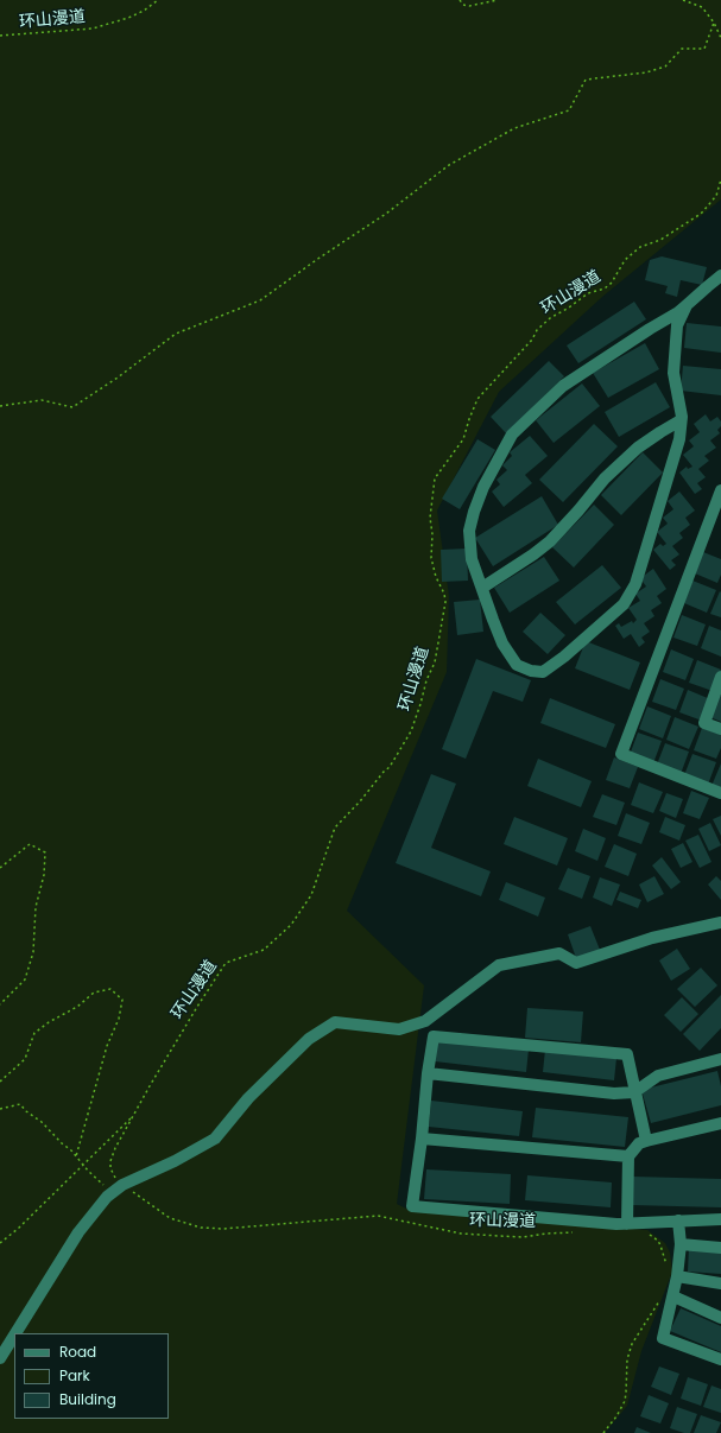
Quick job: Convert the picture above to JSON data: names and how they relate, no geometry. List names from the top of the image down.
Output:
{
  "streets": {
    "path": ["环山漫道"]
  },
  "legend": ["Road", "Park", "Building"]
}
